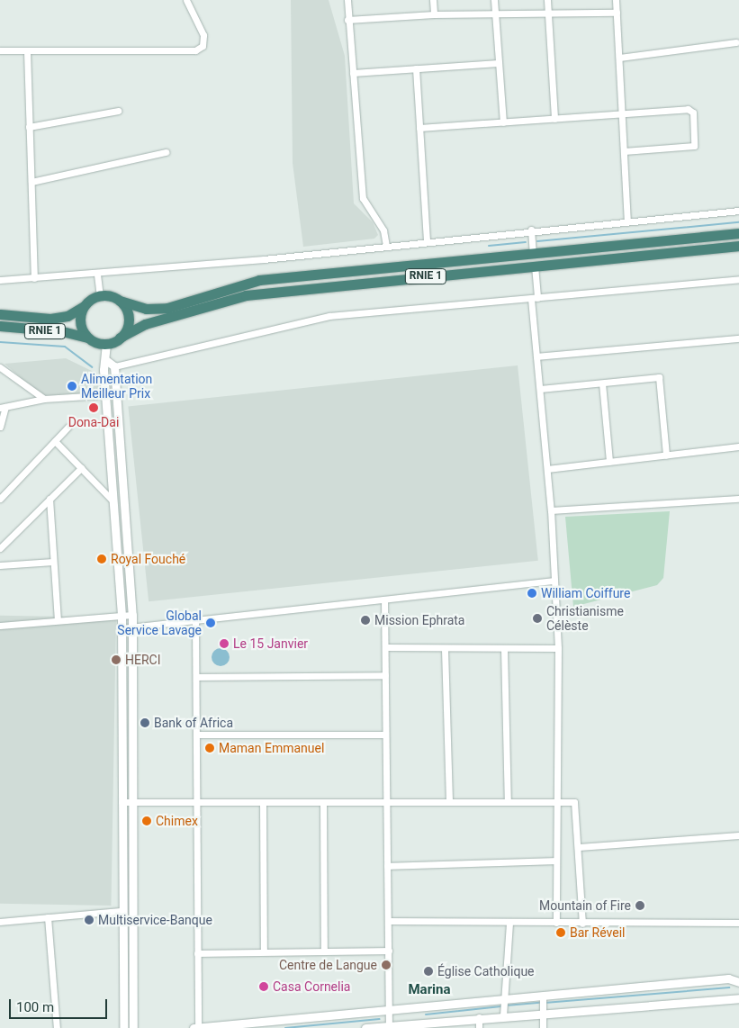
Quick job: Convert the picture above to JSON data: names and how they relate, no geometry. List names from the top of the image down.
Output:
{
  "streets": {
    "highway": ["RNIE 1"]
  },
  "districts": ["Marina"],
  "places": [
    "Alimentation Meilleur Prix",
    "Dona-Dai",
    "Royal Fouché",
    "William Coiffure",
    "Christianisme Célèste",
    "Mission Ephrata",
    "Global Service Lavage",
    "Le 15 Janvier",
    "HERCI",
    "Bank of Africa",
    "Maman Emmanuel",
    "Chimex",
    "Mountain of Fire",
    "Multiservice-Banque",
    "Bar Réveil",
    "Centre de Langue",
    "Église Catholique",
    "Casa Cornelia"
  ],
  "scale_bar": "100 m"
}
